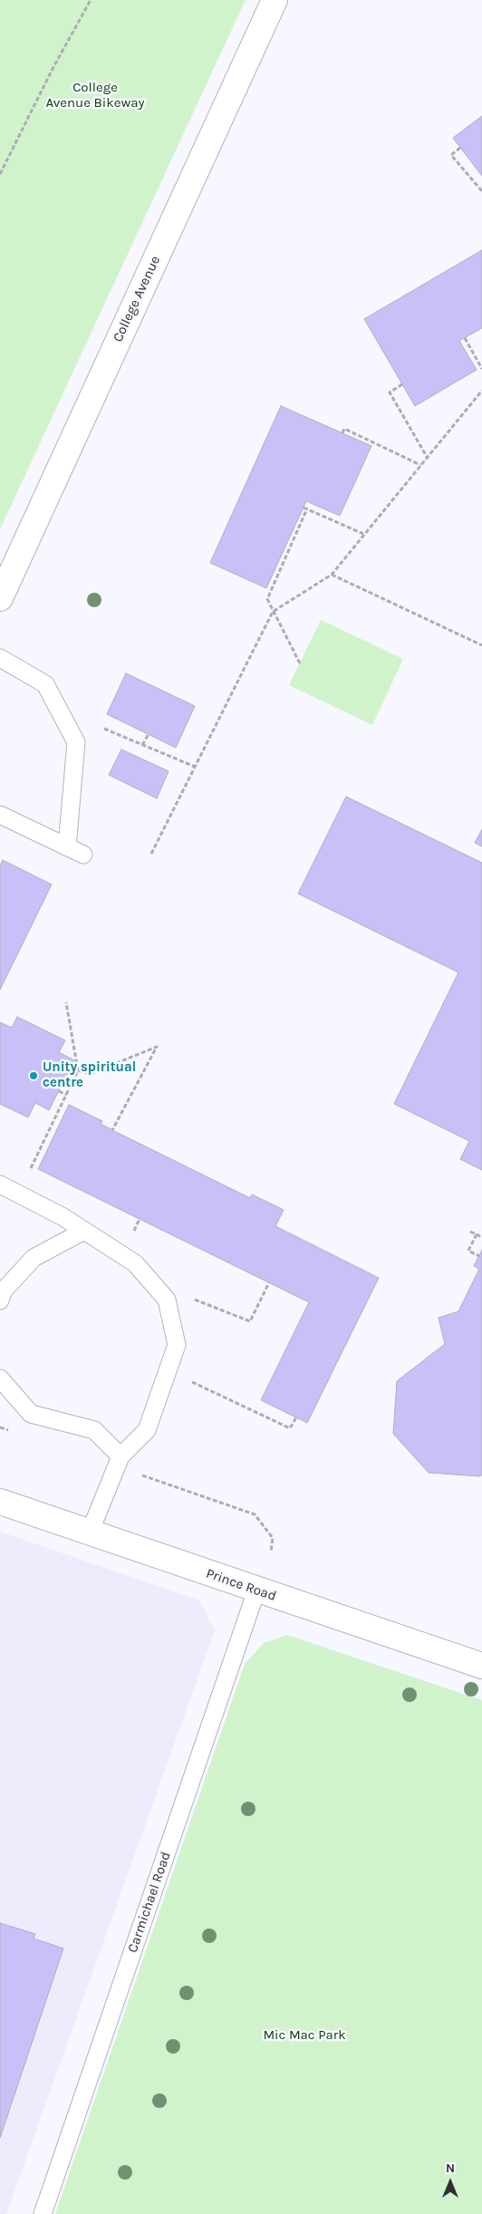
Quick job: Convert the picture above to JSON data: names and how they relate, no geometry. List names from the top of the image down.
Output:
{
  "streets": {
    "street": ["College Avenue", "Prince Road"],
    "lane": ["Carmichael Road"]
  },
  "crossings": [
    ["Prince Road", "Carmichael Road"]
  ],
  "parks": ["College Avenue Bikeway", "Mic Mac Park"],
  "places": ["Unity spiritual centre"],
  "north": "top"
}
